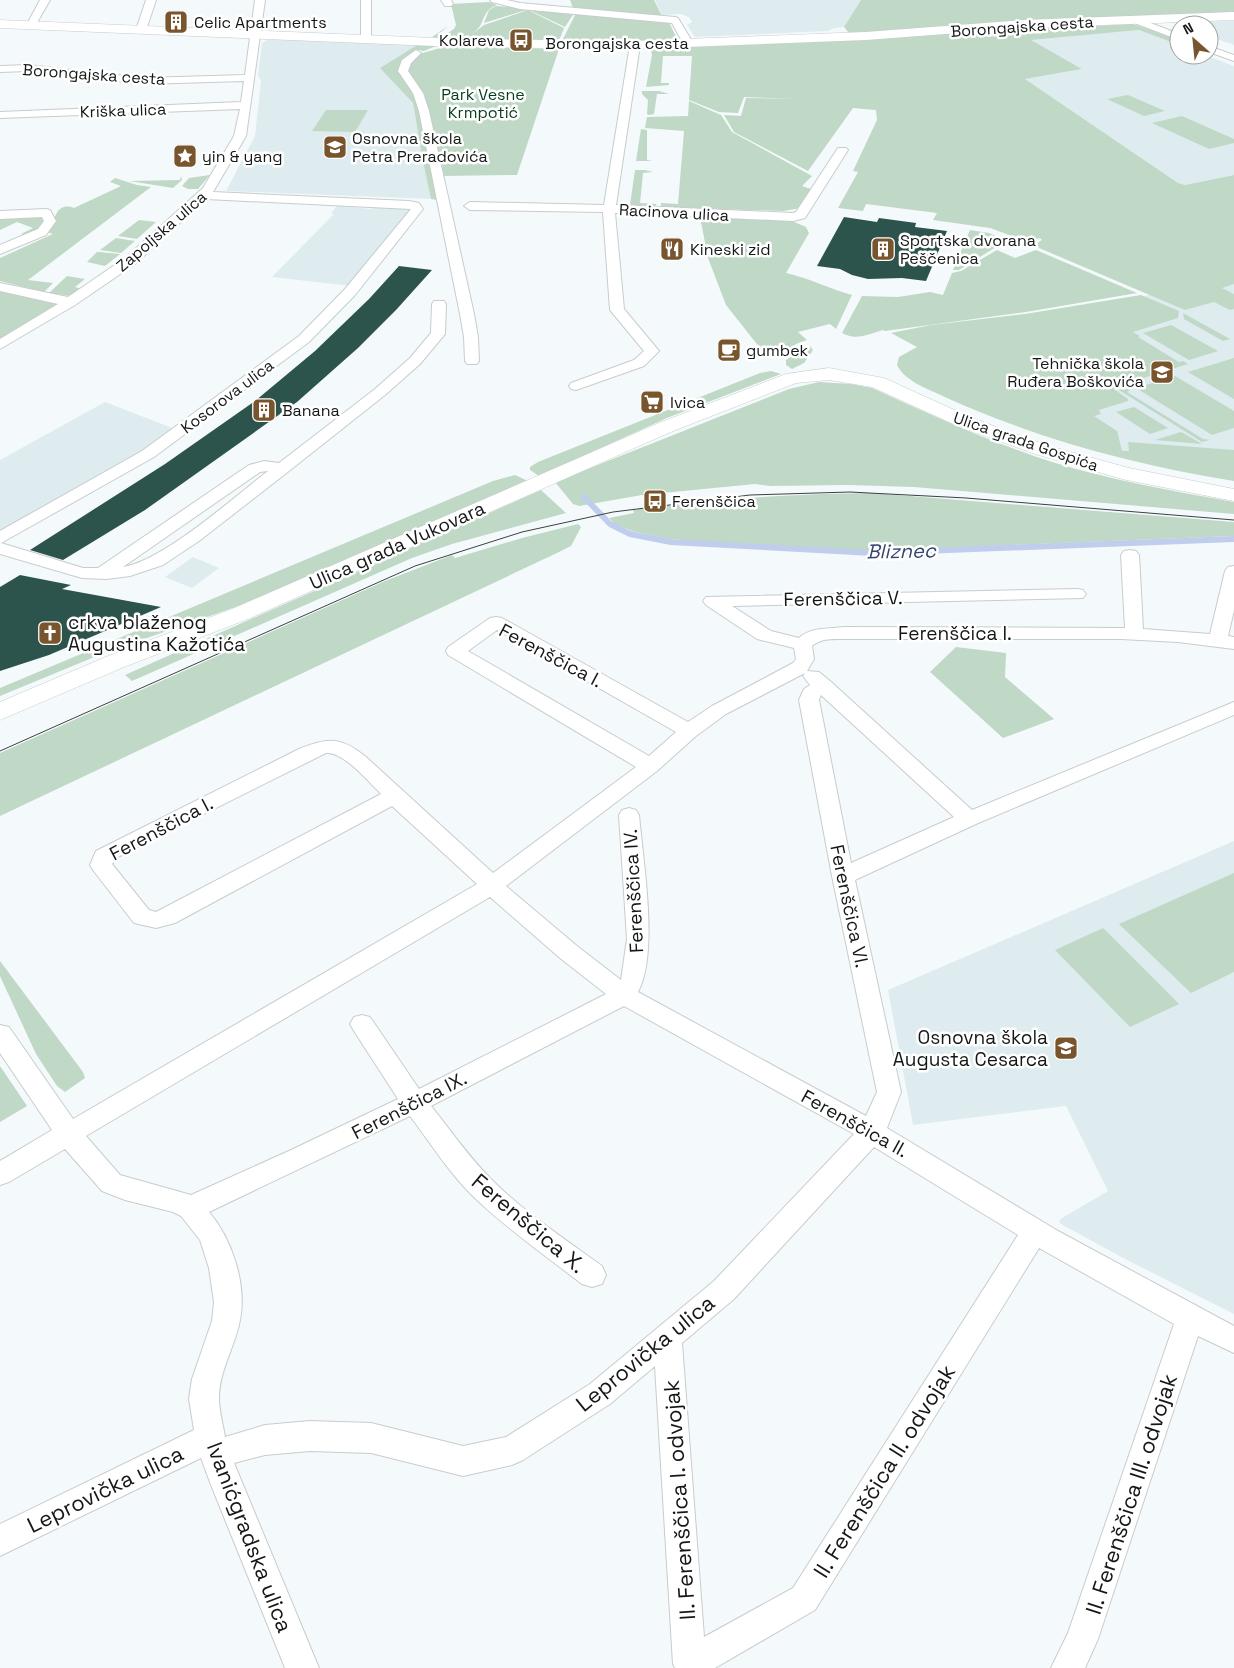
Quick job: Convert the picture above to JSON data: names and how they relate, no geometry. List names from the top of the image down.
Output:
{
  "streets": {
    "street": [
      "Borongajska cesta",
      "Kriška ulica",
      "Racinova ulica",
      "Zapoljska ulica",
      "Kosorova ulica",
      "Ulica grada Gospića",
      "Ulica grada Vukovara",
      "Ferenščica V.",
      "Ferenščica I.",
      "Ferenščica IV.",
      "Ferenščica VI.",
      "Ferenščica IX.",
      "Ferenščica II.",
      "Ferenščica X.",
      "Leprovička ulica",
      "II. Ferenščica II. odvojak",
      "II. Ferenščica III. odvojak",
      "II. Ferenščica I. odvojak",
      "Ivanićgradska ulica"
    ]
  },
  "crossings": [
    ["Borongajska cesta", "Zapoljska ulica"],
    ["Kriška ulica", "Zapoljska ulica"],
    ["Zapoljska ulica", "Kosorova ulica"],
    ["Ulica grada Gospića", "Ulica grada Vukovara"],
    ["Ferenščica V.", "Ferenščica I."],
    ["Ferenščica I.", "Ferenščica II."],
    ["Ferenščica IV.", "Ferenščica IX."],
    ["Ferenščica IV.", "Ferenščica II."],
    ["Ferenščica VI.", "Ferenščica II."],
    ["Ferenščica VI.", "Leprovička ulica"],
    ["Ferenščica IX.", "Ferenščica II."],
    ["Ferenščica IX.", "Ferenščica X."],
    ["Ferenščica IX.", "Ivanićgradska ulica"],
    ["Ferenščica II.", "Leprovička ulica"],
    ["Ferenščica II.", "II. Ferenščica II. odvojak"],
    ["Ferenščica II.", "II. Ferenščica III. odvojak"],
    ["Leprovička ulica", "II. Ferenščica I. odvojak"],
    ["Leprovička ulica", "Ivanićgradska ulica"],
    ["II. Ferenščica II. odvojak", "II. Ferenščica I. odvojak"]
  ],
  "water": ["Bliznec"],
  "parks": ["Park Vesne Krmpotić"],
  "places": {
    "building": ["Celic Apartments", "Sportska dvorana Peščenica", "Banana"],
    "bus stop": ["Kolareva", "Ferenščica"],
    "school or university": ["Osnovna škola Petra Preradovića", "Tehnička škola Ruđera Boškovića", "Osnovna škola Augusta Cesarca"],
    "place": ["yin & yang"],
    "restaurant": ["Kineski zid"],
    "cafe": ["gumbek"],
    "supermarket": ["Ivica"],
    "church": ["crkva blaženog Augustina Kažotića"]
  },
  "north": "top left"
}
